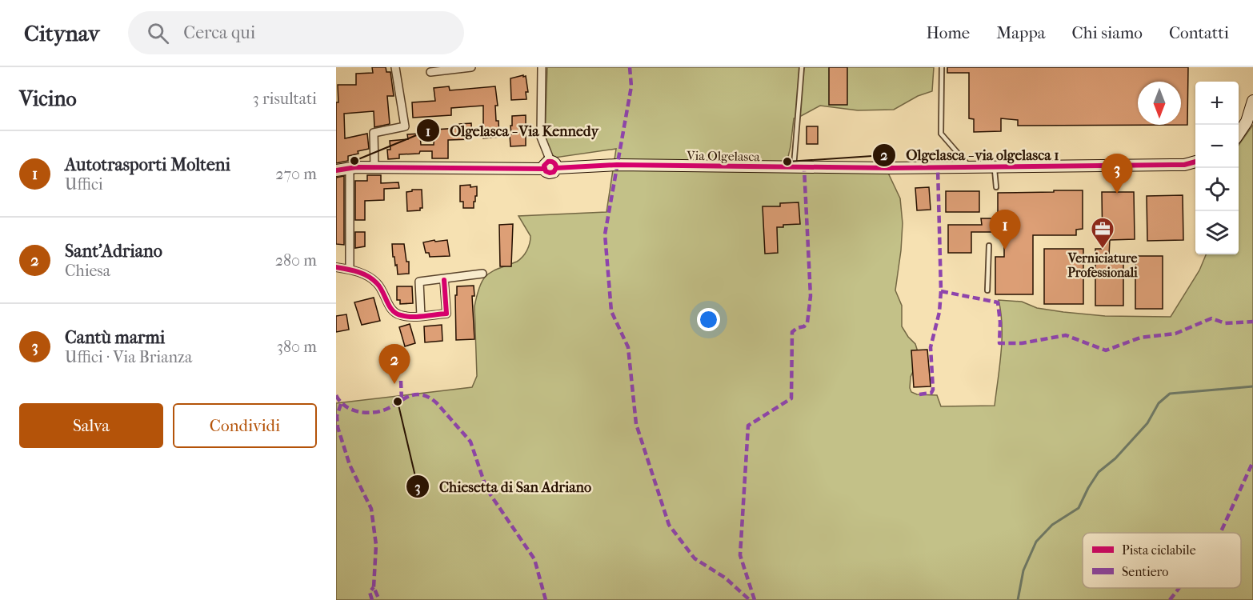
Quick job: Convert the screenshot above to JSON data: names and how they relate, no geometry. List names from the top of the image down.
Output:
{
  "streets": {
    "street": ["Via Olgelasca"]
  },
  "places": {
    "other": ["Olgelasca - Via Kennedy", "Olgelasca - via olgelasca 1", "Chiesetta di San Adriano"],
    "office": ["Verniciature Professionali"]
  },
  "legend": ["Pista ciclabile", "Sentiero"],
  "north": "bottom",
  "page": {
    "header": "Citynav",
    "search": "Cerca qui",
    "nav": [
      "Home",
      "Mappa",
      "Chi siamo",
      "Contatti"
    ],
    "heading": ["Vicino", "3 risultati"],
    "map_buttons": ["+", "−"],
    "list": [
      {
        "mark": "1",
        "name": "Autotrasporti Molteni",
        "note": "Uffici",
        "value": "270 m"
      },
      {
        "mark": "2",
        "name": "Sant'Adriano",
        "note": "Chiesa",
        "value": "280 m"
      },
      {
        "mark": "3",
        "name": "Cantù marmi",
        "note": "Uffici · Via Brianza",
        "value": "380 m"
      }
    ],
    "pins": ["3", "1", "2"],
    "buttons": ["Salva", "Condividi"]
  }
}
